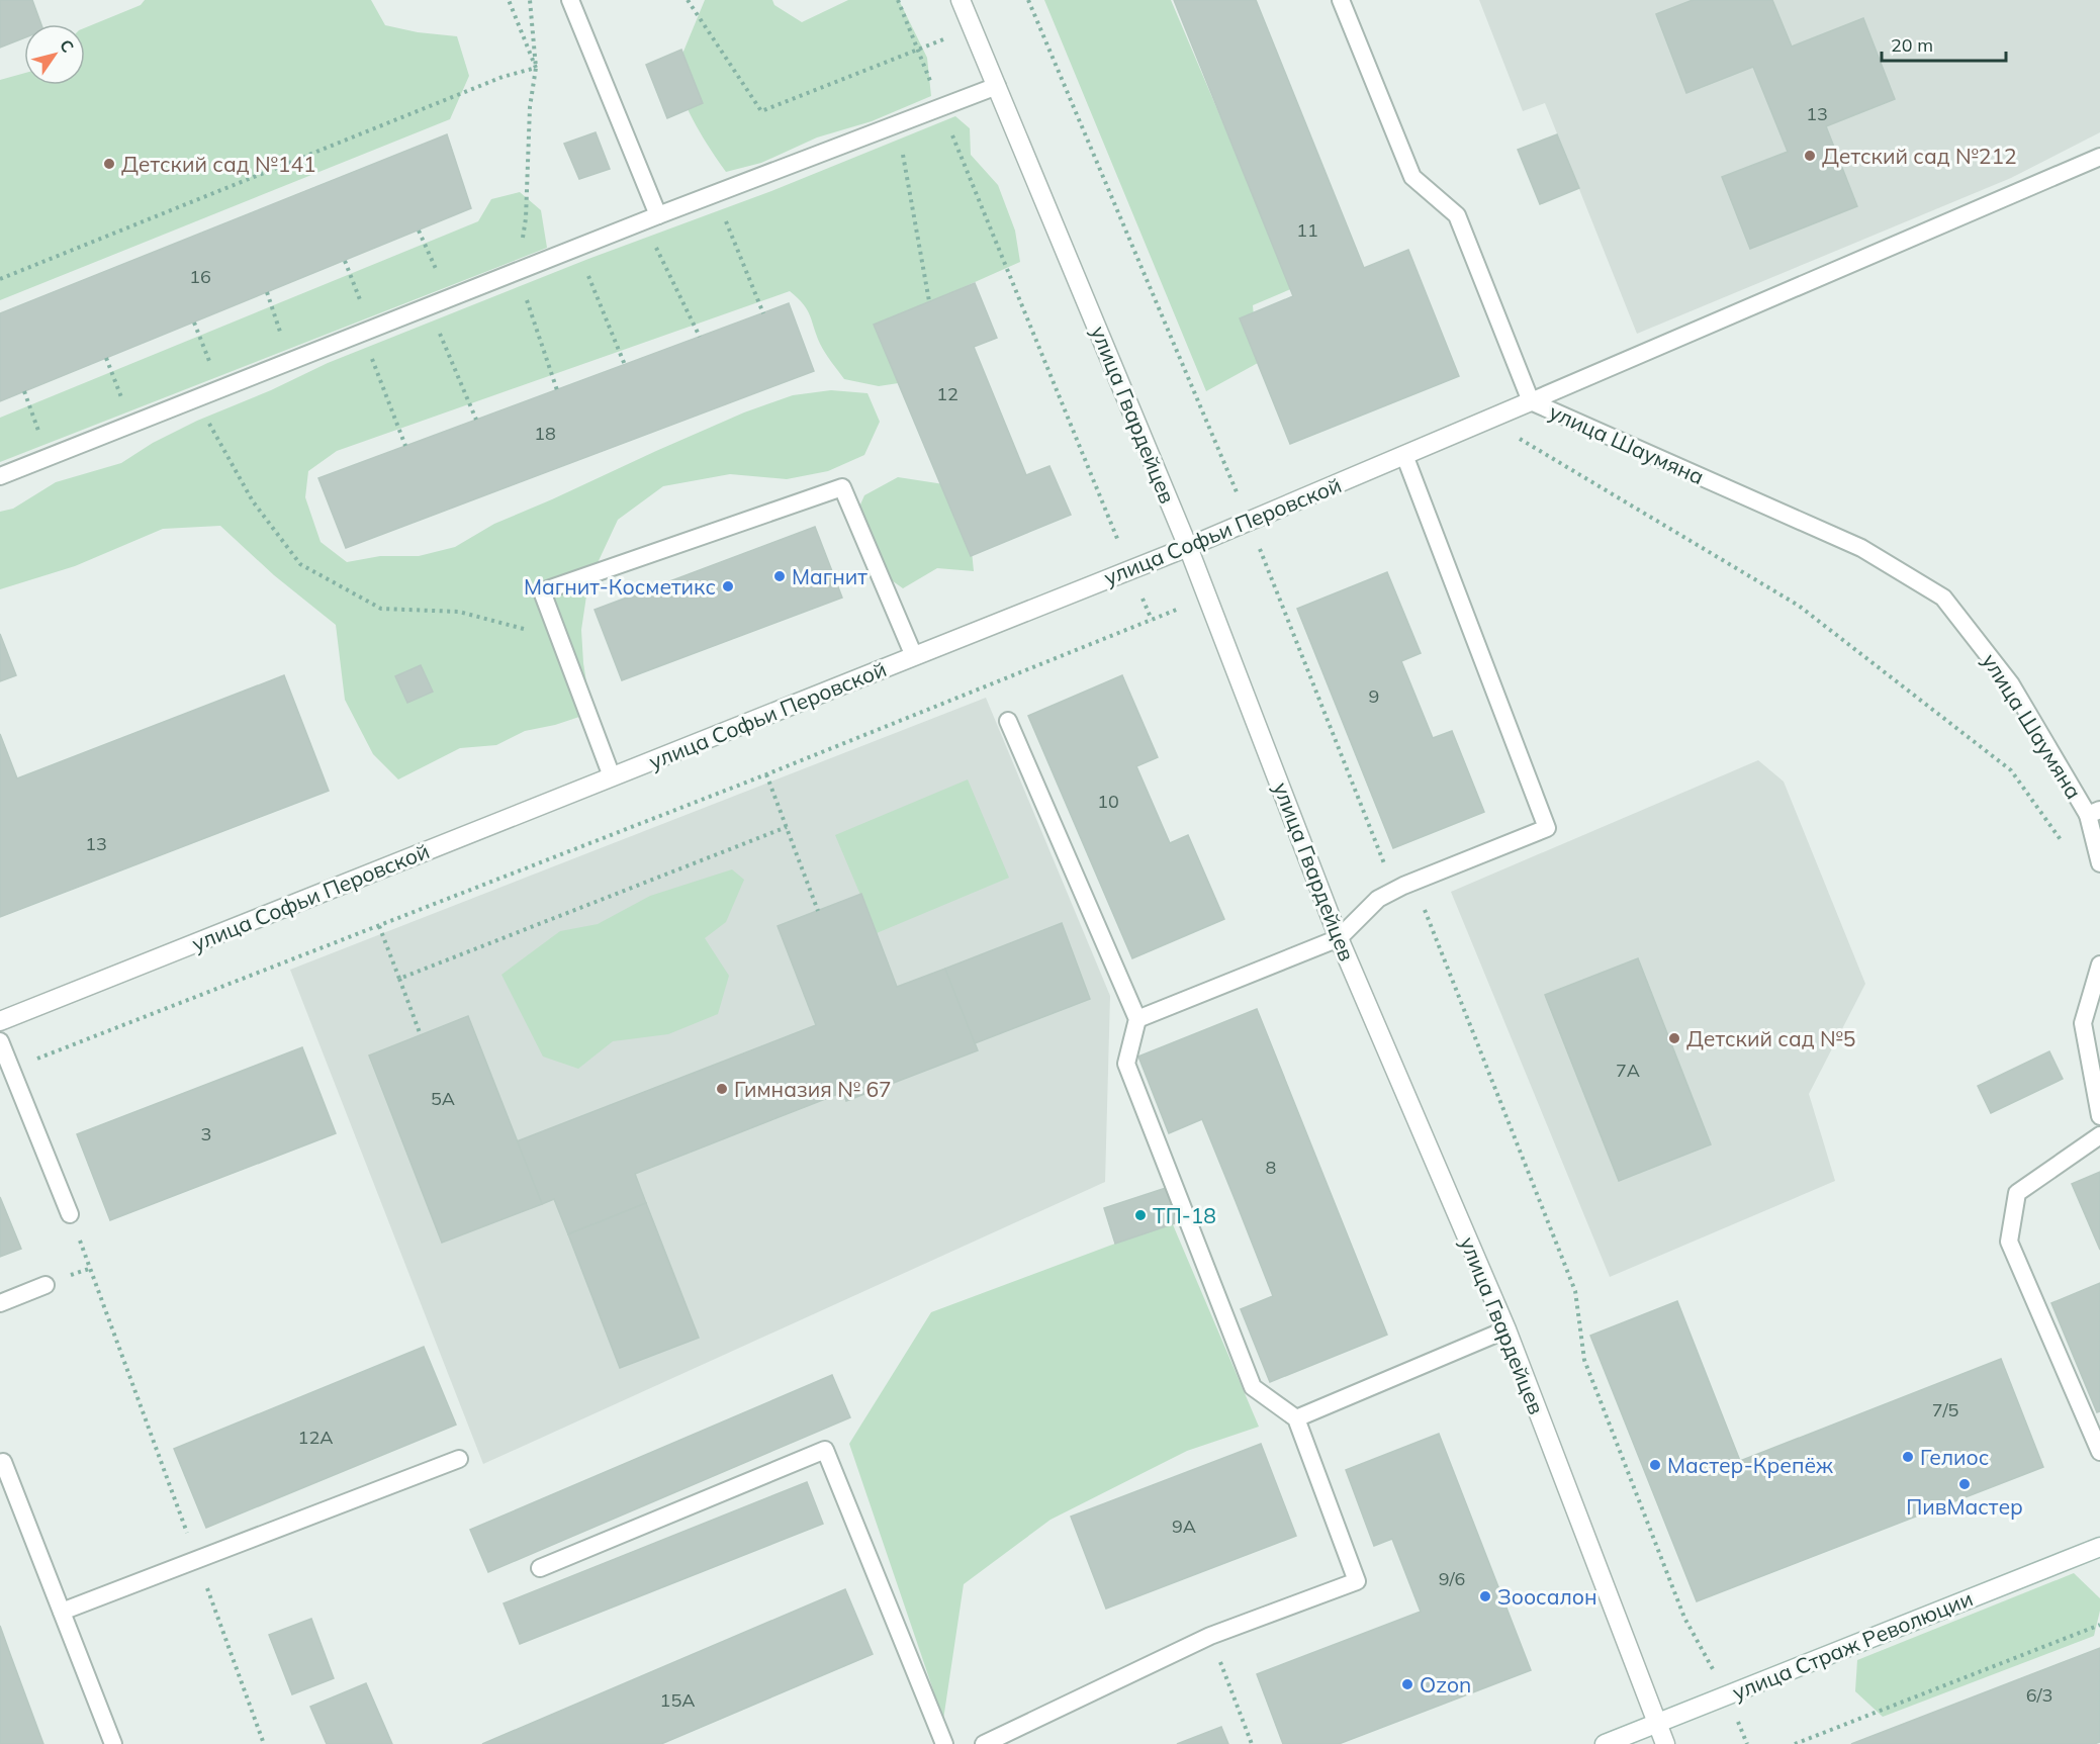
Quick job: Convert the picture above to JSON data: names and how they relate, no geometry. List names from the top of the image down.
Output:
{
  "streets": {
    "street": ["улица Гвардейцев", "улица Софьи Перовской", "улица Страж Революции"],
    "lane": ["улица Шаумяна"]
  },
  "crossings": [
    ["улица Гвардейцев", "улица Софьи Перовской"],
    ["улица Гвардейцев", "улица Страж Революции"],
    ["улица Шаумяна", "улица Софьи Перовской"]
  ],
  "places": [
    "Детский сад №212",
    "Детский сад №141",
    "Магнит",
    "Магнит-Косметикс",
    "Детский сад №5",
    "Гимназия № 67",
    "ТП-18",
    "Гелиос",
    "Мастер-Крепёж",
    "ПивМастер",
    "Зоосалон",
    "Ozon"
  ],
  "house_numbers": [
    "13",
    "11",
    "16",
    "12",
    "18",
    "9",
    "10",
    "13",
    "7А",
    "5А",
    "3",
    "8",
    "7/5",
    "12А",
    "9А",
    "9/6",
    "6/3",
    "15А"
  ],
  "scale_bar": "20 m",
  "north": "top right"
}
